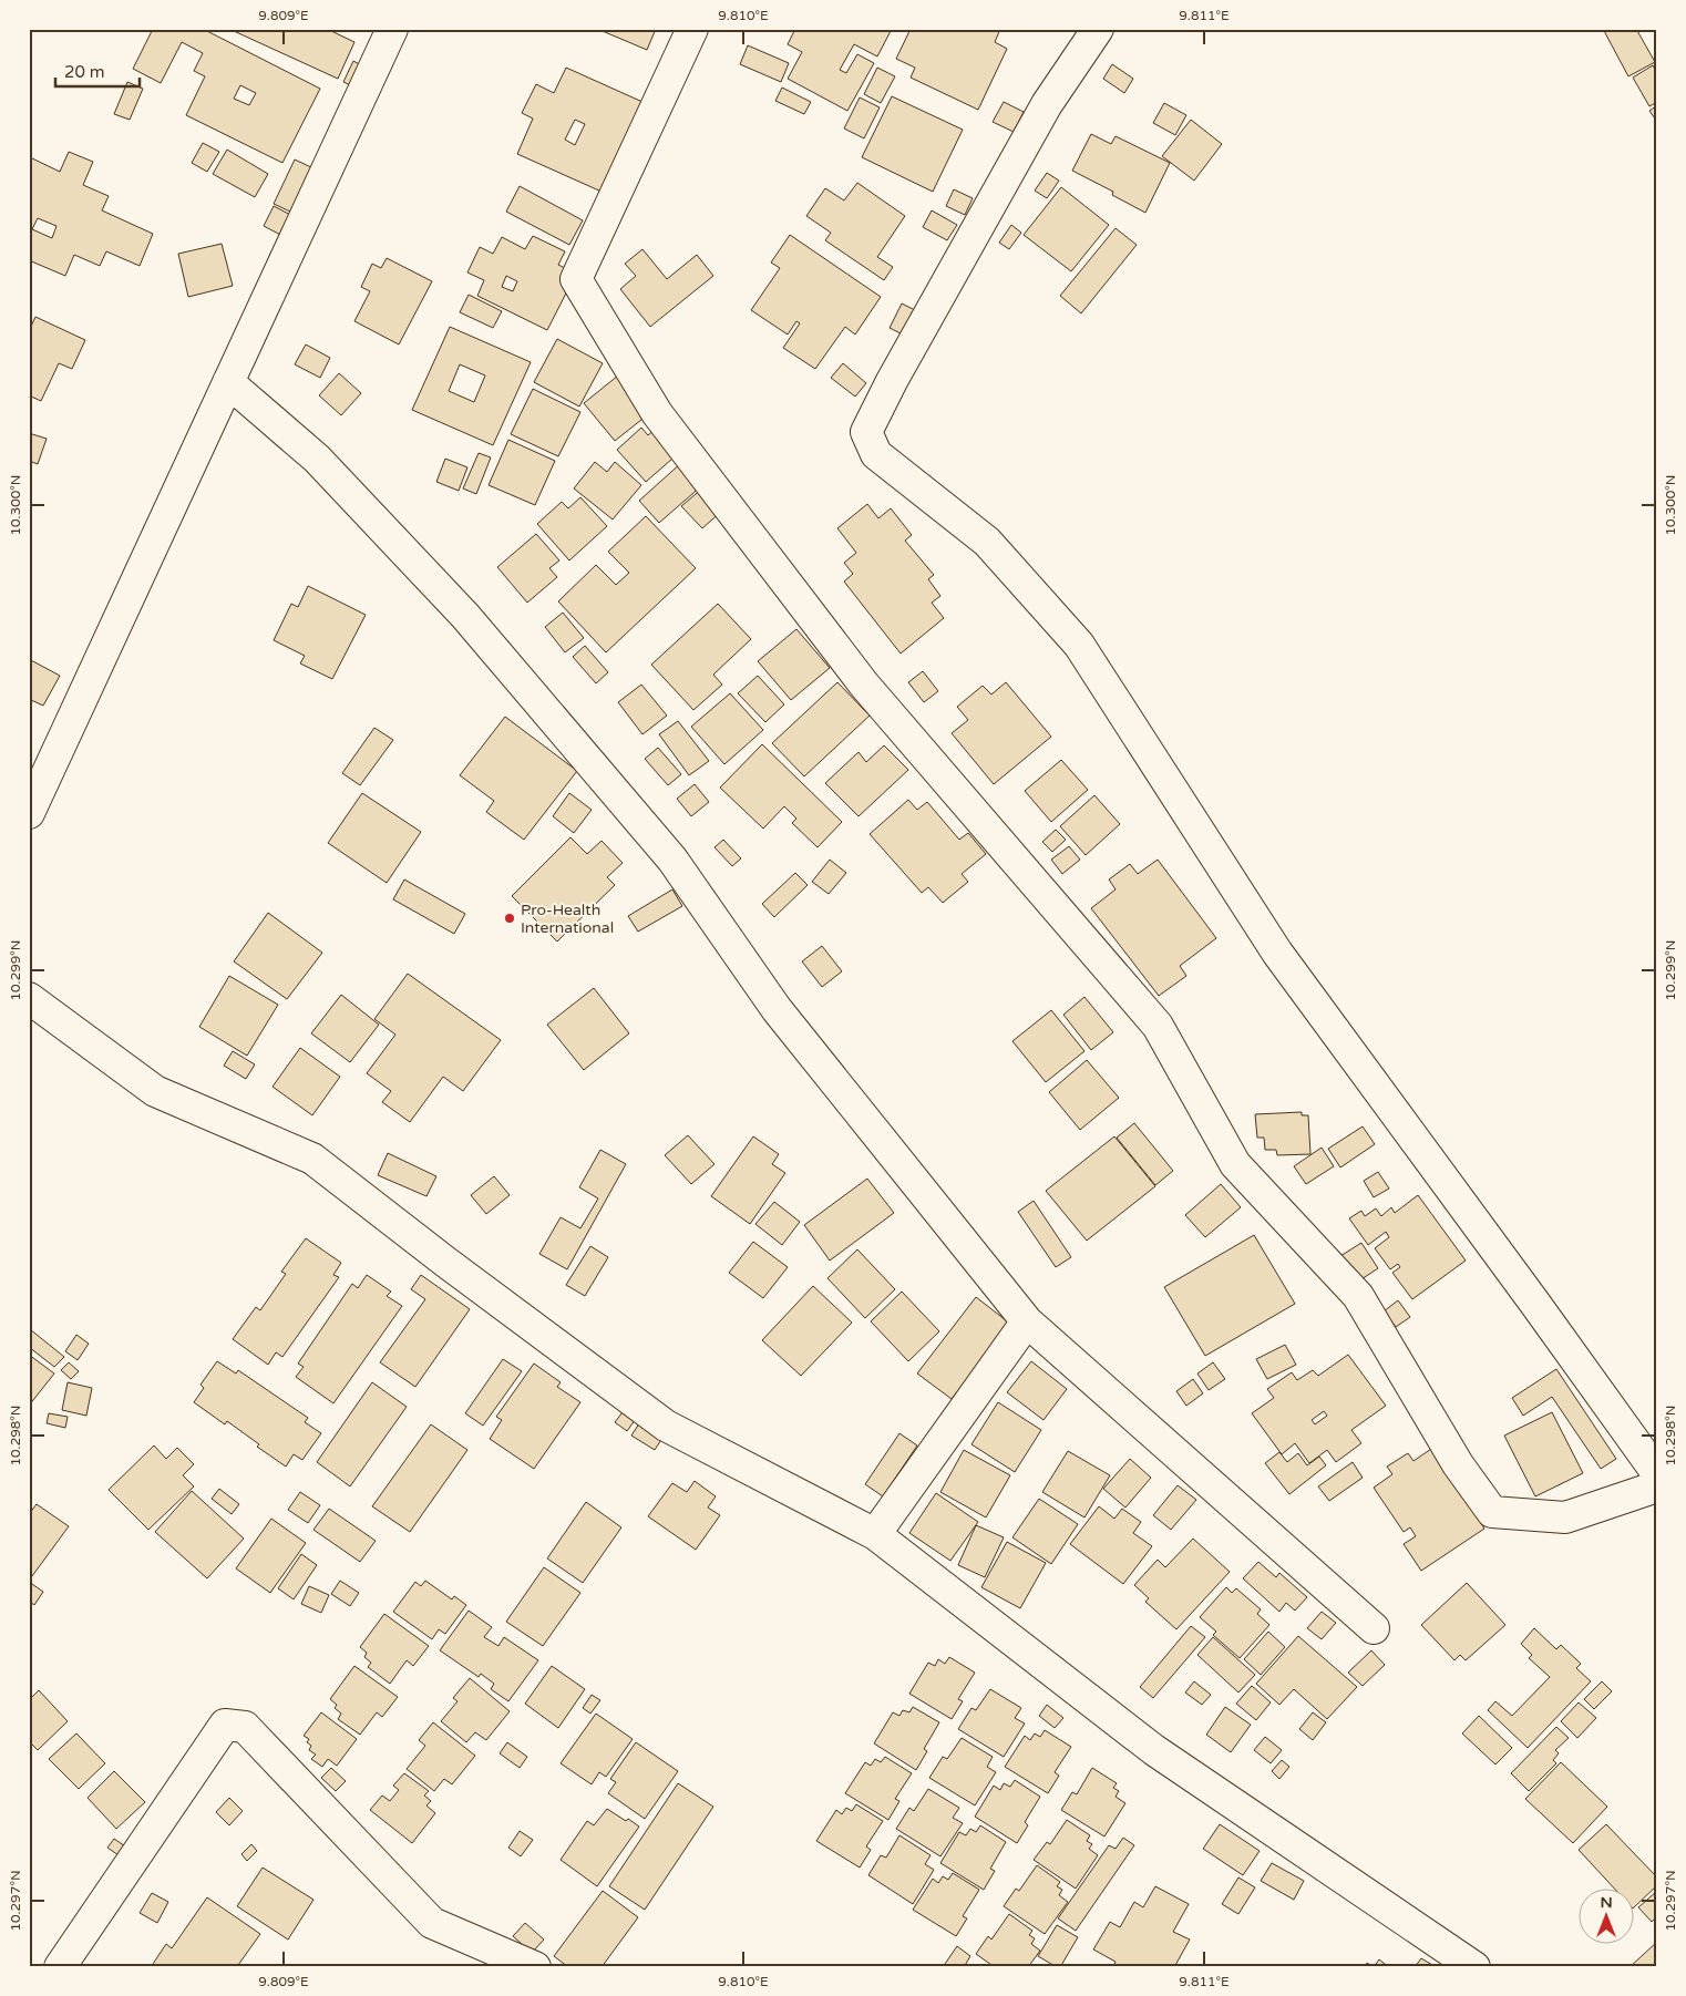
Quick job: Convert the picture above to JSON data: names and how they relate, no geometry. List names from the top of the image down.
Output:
{
  "places": ["Pro-Health International"],
  "scale_bar": "20 m",
  "north": "top",
  "coordinates": [
    "9.809°E",
    "9.810°E",
    "9.811°E",
    "10.300°N",
    "10.299°N",
    "10.298°N",
    "10.297°N"
  ]
}
